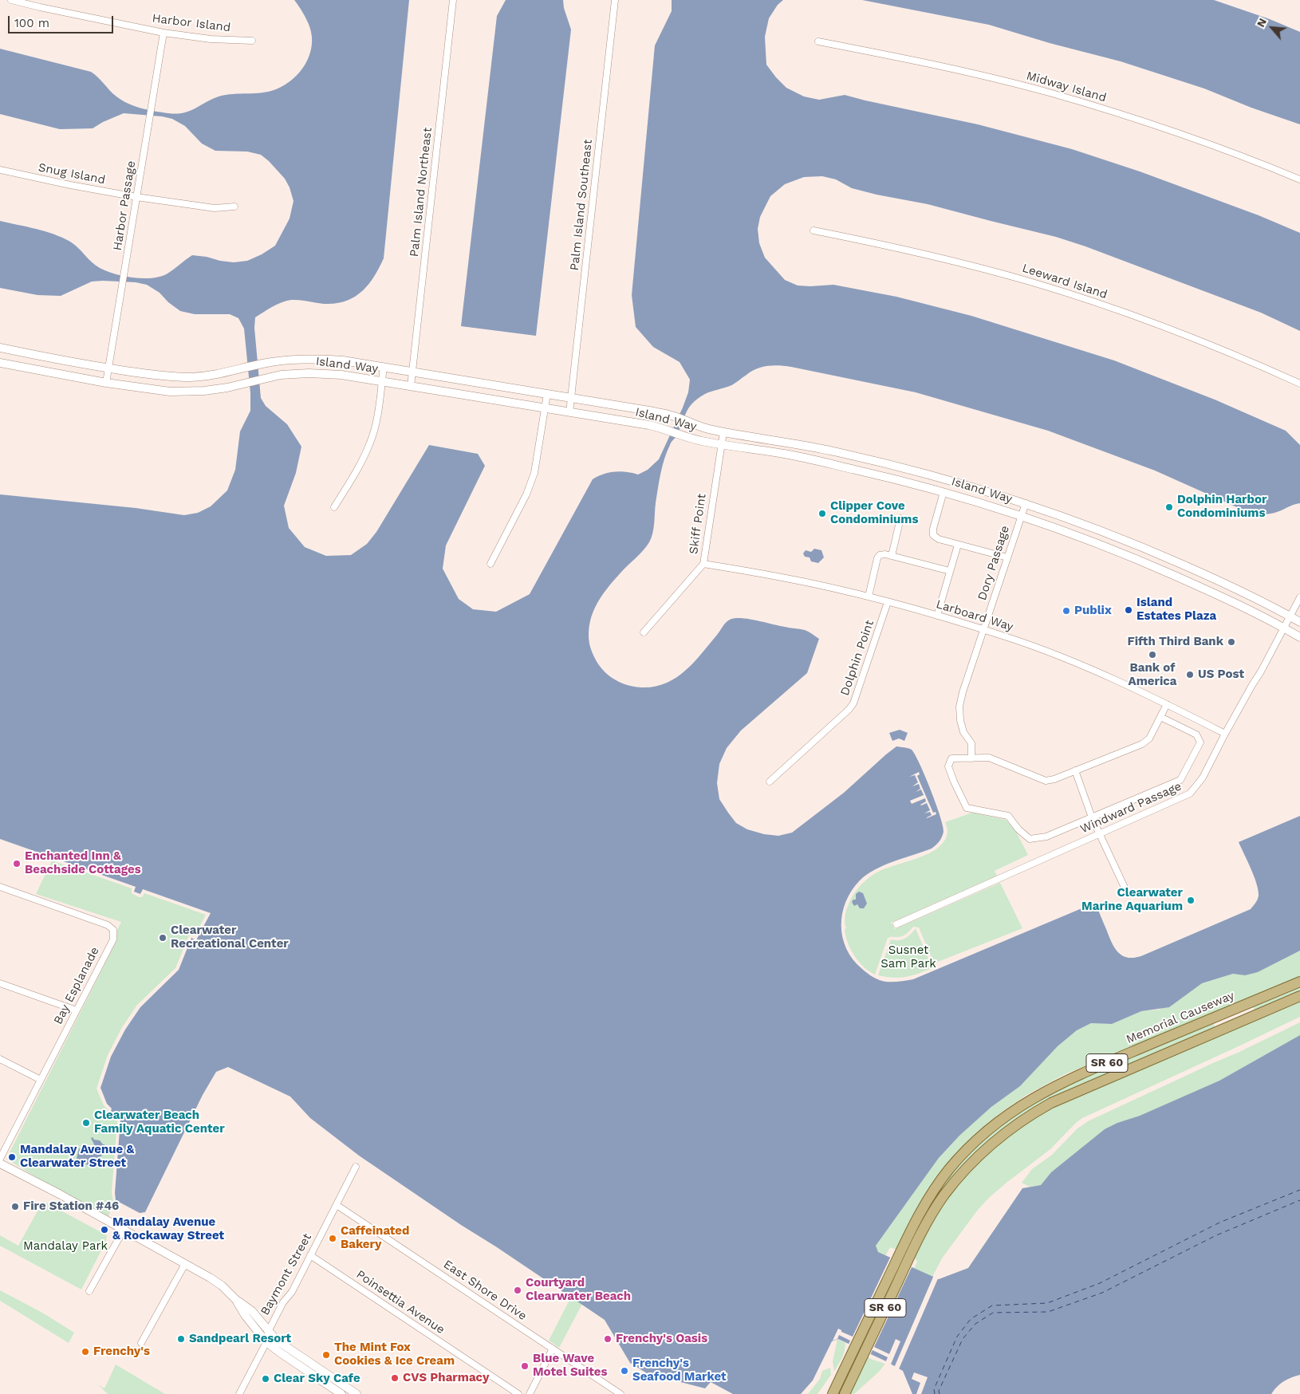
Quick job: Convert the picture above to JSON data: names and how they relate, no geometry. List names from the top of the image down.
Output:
{
  "streets": {
    "main road": ["Memorial Causeway", "SR 60"],
    "street": [
      "Harbor Island",
      "Midway Island",
      "Snug Island",
      "Palm Island Northeast",
      "Palm Island Southeast",
      "Harbor Passage",
      "Leeward Island",
      "Island Way",
      "Skiff Point",
      "Dory Passage",
      "Larboard Way",
      "Dolphin Point",
      "Windward Passage",
      "Bay Esplanade",
      "Baymont Street",
      "East Shore Drive",
      "Poinsettia Avenue"
    ]
  },
  "crossings": [
    ["Harbor Island", "Harbor Passage"],
    ["Snug Island", "Harbor Passage"],
    ["Palm Island Northeast", "Island Way"],
    ["Palm Island Southeast", "Island Way"],
    ["Harbor Passage", "Island Way"],
    ["Island Way", "Skiff Point"],
    ["Island Way", "Dory Passage"],
    ["Island Way", "Windward Passage"],
    ["Skiff Point", "Larboard Way"],
    ["Dory Passage", "Larboard Way"],
    ["Larboard Way", "Dolphin Point"],
    ["Larboard Way", "Windward Passage"],
    ["Baymont Street", "East Shore Drive"],
    ["Baymont Street", "Poinsettia Avenue"]
  ],
  "parks": ["Susnet Sam Park", "Mandalay Park"],
  "places": [
    "Dolphin Harbor Condominiums",
    "Clipper Cove Condominiums",
    "Island Estates Plaza",
    "Publix",
    "Fifth Third Bank",
    "Bank of America",
    "US Post",
    "Enchanted Inn & Beachside Cottages",
    "Clearwater Marine Aquarium",
    "Clearwater Recreational Center",
    "Clearwater Beach Family Aquatic Center",
    "Mandalay Avenue & Clearwater Street",
    "Fire Station #46",
    "Mandalay Avenue & Rockaway Street",
    "Caffeinated Bakery",
    "Courtyard Clearwater Beach",
    "Sandpearl Resort",
    "Frenchy's Oasis",
    "Frenchy's",
    "The Mint Fox Cookies & Ice Cream",
    "Blue Wave Motel Suites",
    "Frenchy's Seafood Market",
    "CVS Pharmacy",
    "Clear Sky Cafe"
  ],
  "scale_bar": "100 m",
  "north": "top left"
}
